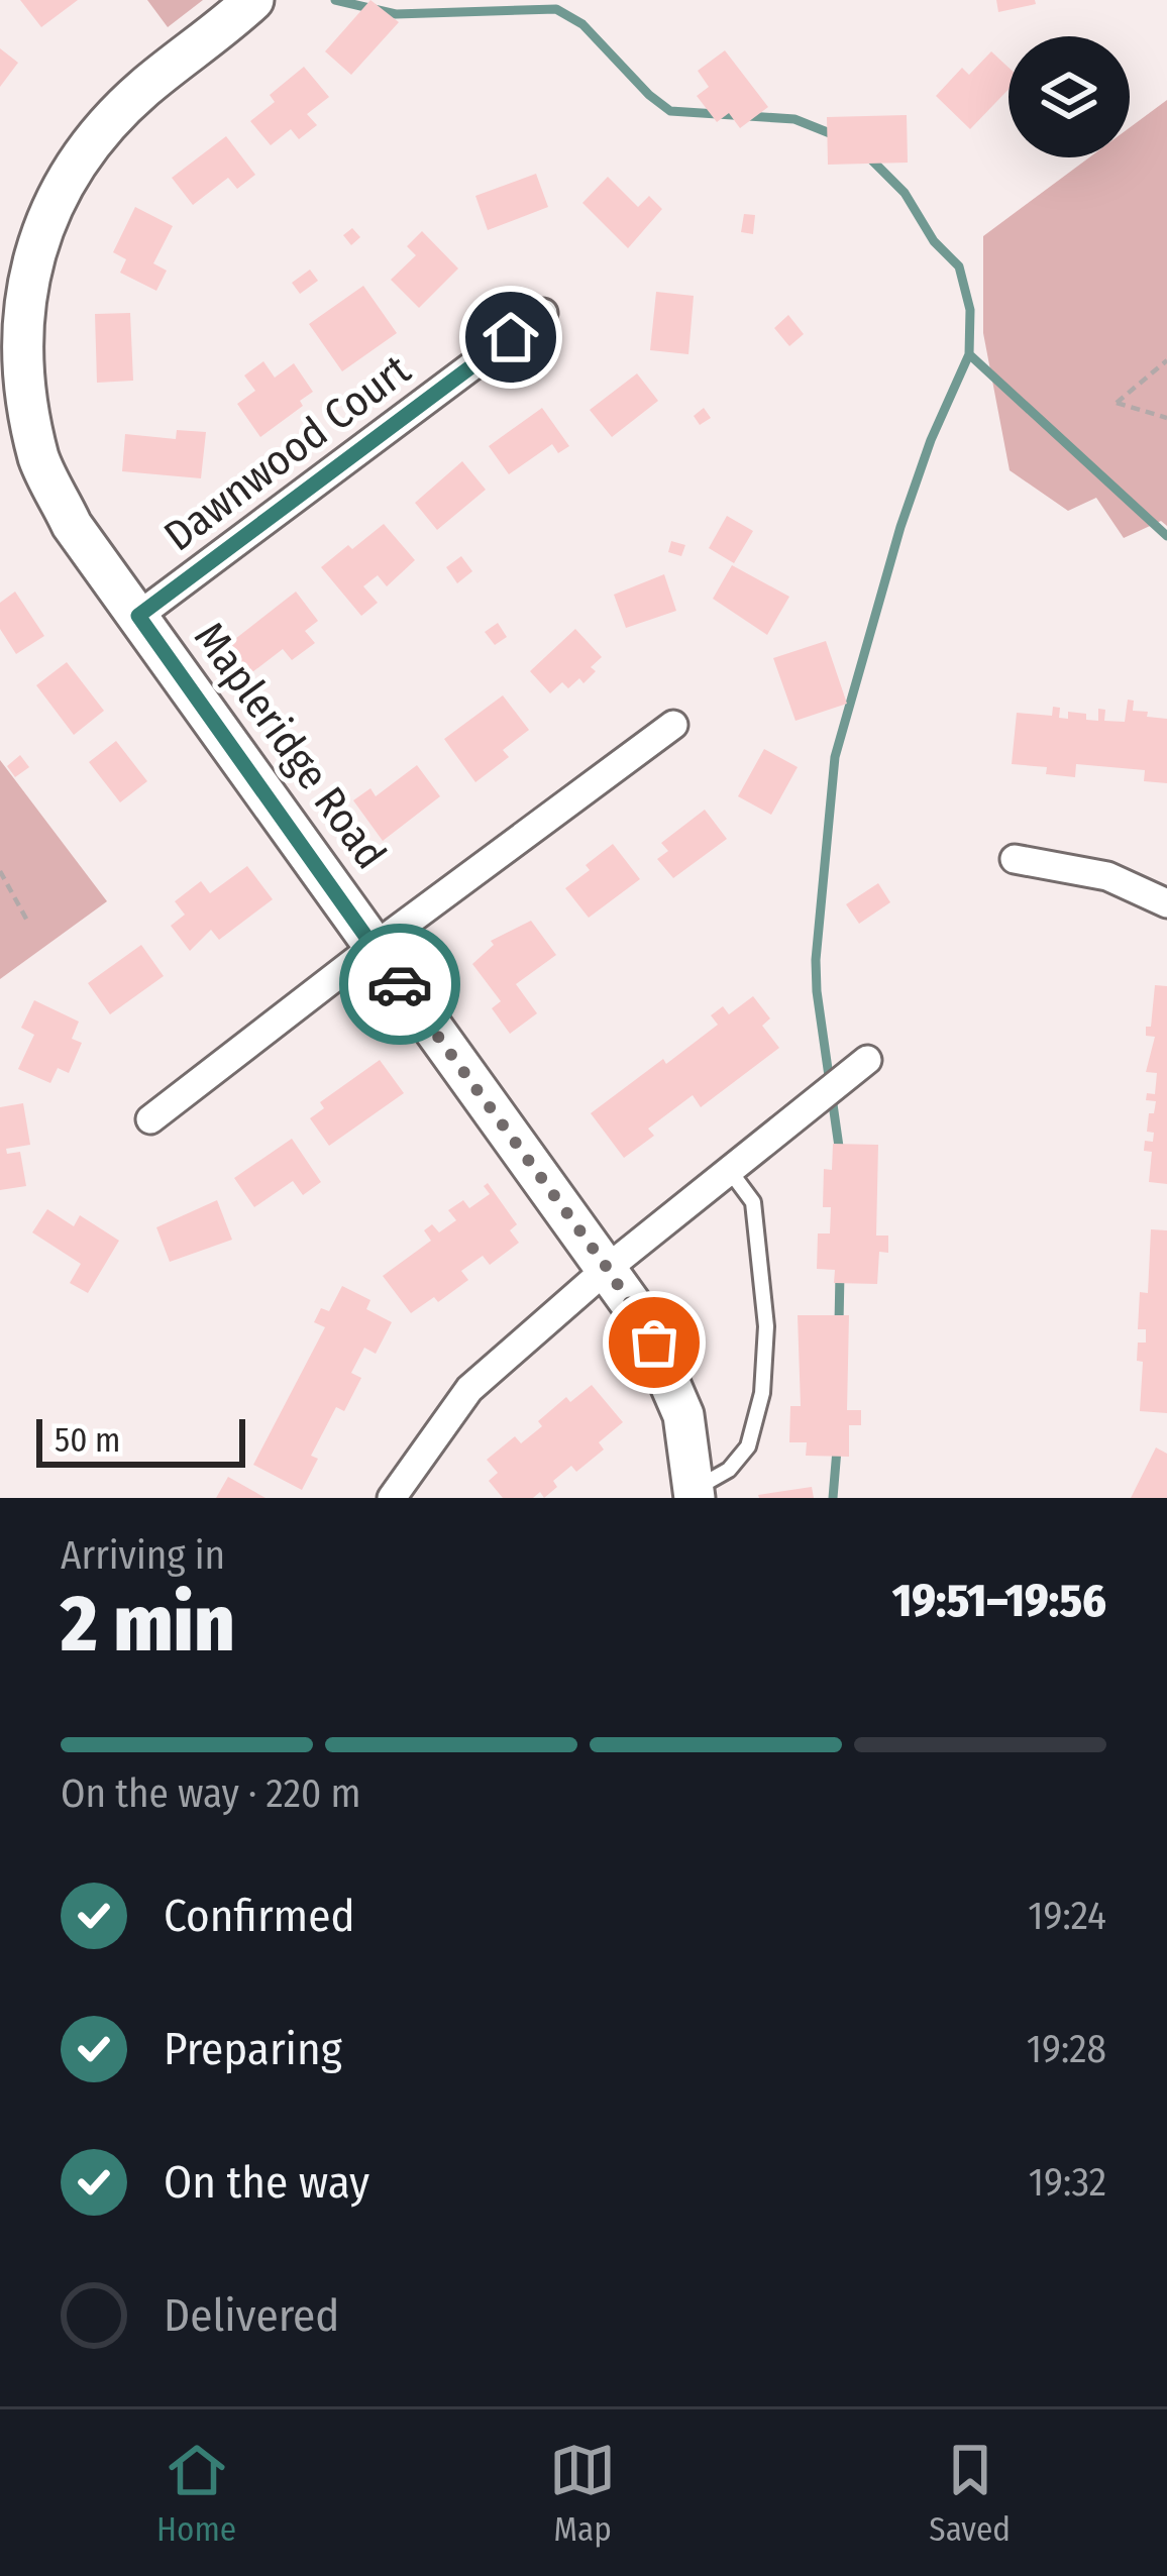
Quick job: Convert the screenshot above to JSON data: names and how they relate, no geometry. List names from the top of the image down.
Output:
{
  "streets": {
    "street": ["Dawnwood Court", "Mapleridge Road"]
  },
  "crossings": [
    ["Dawnwood Court", "Mapleridge Road"]
  ],
  "scale_bar": "50 m",
  "page": {
    "scale": "50 m",
    "heading": ["2 min", "Arriving in", "19:51–19:56"],
    "bar": "On the way · 220 m",
    "list": [
      ["Confirmed", "19:24"],
      ["Preparing", "19:28"],
      ["On the way", "19:32"],
      "Delivered"
    ],
    "tabs": ["Home", "Map", "Saved"]
  }
}
